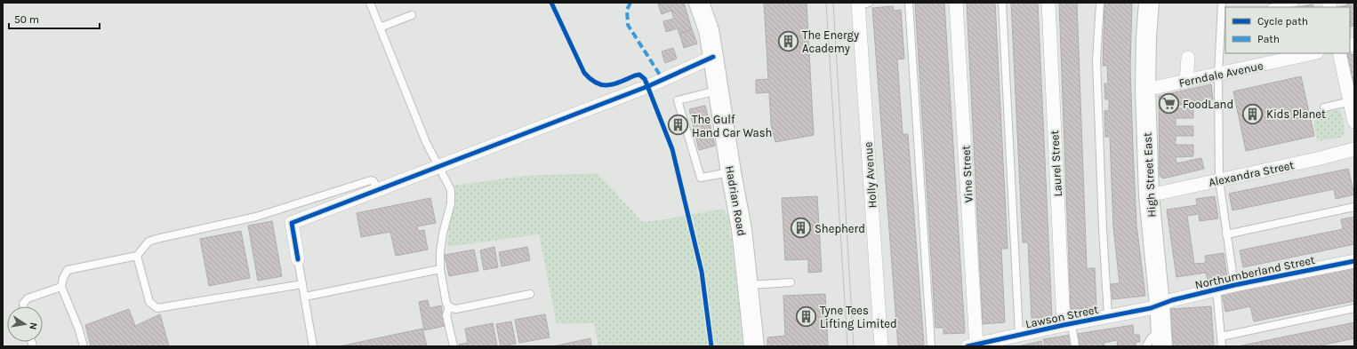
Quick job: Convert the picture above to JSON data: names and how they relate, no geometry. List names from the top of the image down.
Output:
{
  "streets": {
    "main road": ["High Street East", "Hadrian Road"],
    "street": [
      "Ferndale Avenue",
      "Laurel Street",
      "Alexandra Street",
      "Vine Street",
      "Holly Avenue",
      "Northumberland Street",
      "Lawson Street"
    ]
  },
  "crossings": [
    ["Ferndale Avenue", "High Street East"],
    ["Laurel Street", "Lawson Street"],
    ["Alexandra Street", "High Street East"],
    ["Vine Street", "Lawson Street"],
    ["High Street East", "Northumberland Street"],
    ["High Street East", "Lawson Street"],
    ["Northumberland Street", "Lawson Street"]
  ],
  "places": {
    "building": [
      "The Energy Academy",
      "Kids Planet",
      "The Gulf Hand Car Wash",
      "Shepherd",
      "Tyne Tees Lifting Limited"
    ],
    "supermarket": ["FoodLand"]
  },
  "legend": ["Cycle path", "Path"],
  "scale_bar": "50 m",
  "north": "right"
}
